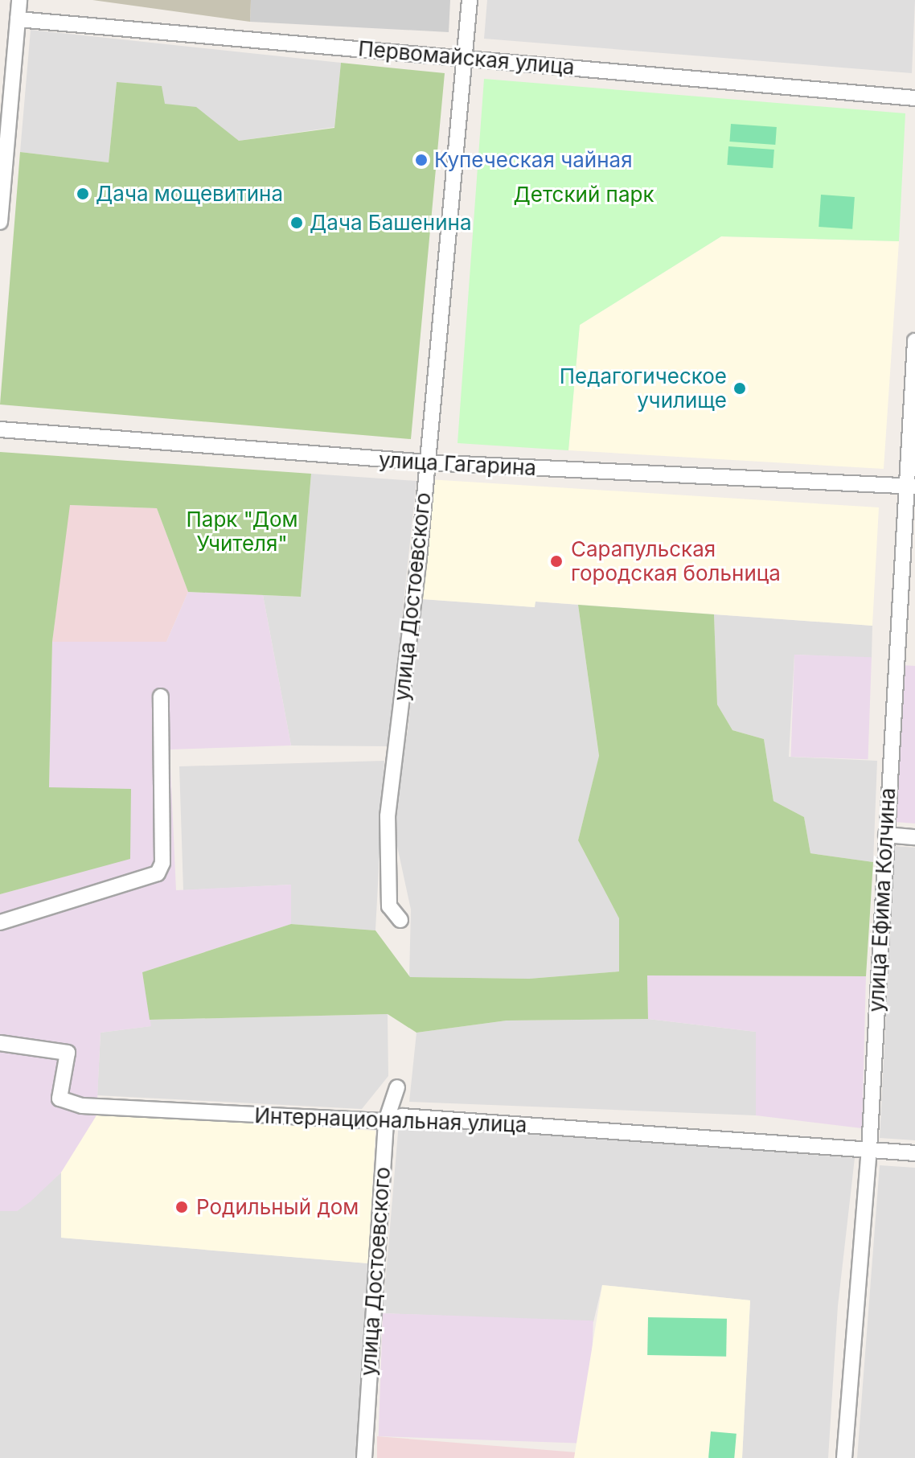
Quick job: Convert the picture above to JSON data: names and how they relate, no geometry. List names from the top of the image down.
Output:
{
  "streets": {
    "street": [
      "Первомайская улица",
      "улица Гагарина",
      "улица Достоевского",
      "улица Ефима Колчина",
      "Интернациональная улица"
    ]
  },
  "crossings": [
    ["Первомайская улица", "улица Достоевского"],
    ["улица Гагарина", "улица Достоевского"],
    ["улица Гагарина", "улица Ефима Колчина"],
    ["улица Достоевского", "Интернациональная улица"],
    ["улица Ефима Колчина", "Интернациональная улица"]
  ],
  "parks": ["Детский парк", "Парк \"Дом Учителя\""],
  "places": [
    "Купеческая чайная",
    "Дача мощевитина",
    "Дача Башенина",
    "Педагогическое училище",
    "Сарапульская городская больница",
    "Родильный дом"
  ]
}
